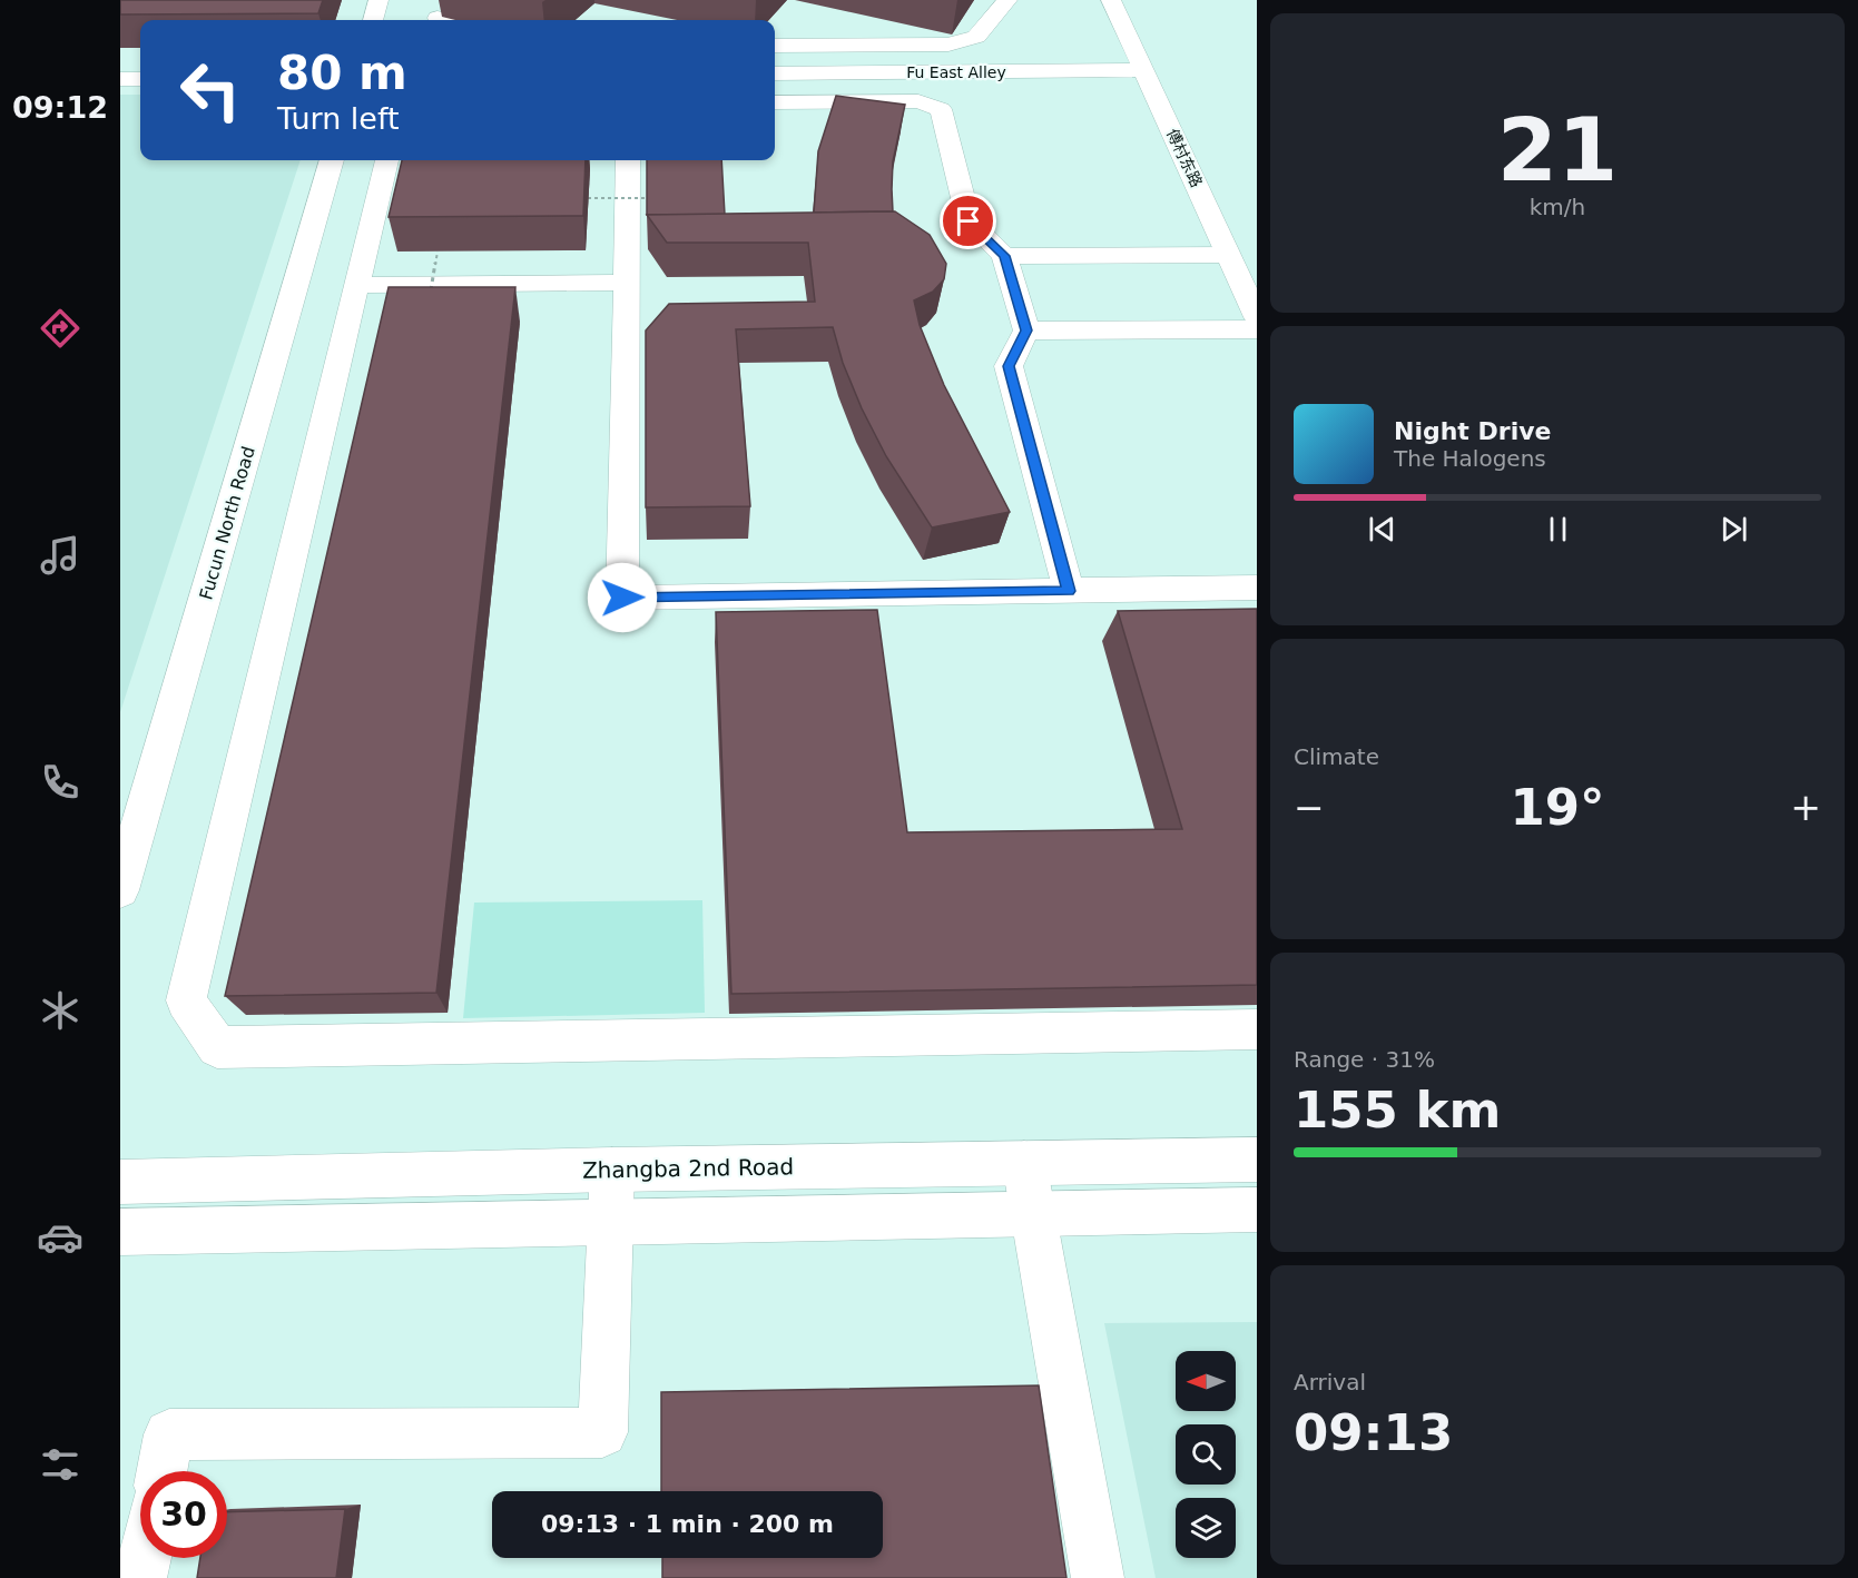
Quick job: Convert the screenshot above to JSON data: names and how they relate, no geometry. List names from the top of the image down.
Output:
{
  "streets": {
    "street": [
      "Fu East Alley",
      "傅村东路",
      "Fucun North Road",
      "Zhangba 2nd Road"
    ]
  },
  "crossings": [
    ["Fu East Alley", "傅村东路"]
  ],
  "north": "left",
  "page": {
    "tabs": "09:12",
    "tile": [
      ["21", "km/h"],
      "Climate",
      ["Range · 31%", "155 km"],
      ["Arrival", "09:13"]
    ],
    "turn": ["80 m", "Turn left"],
    "song": ["Night Drive", "The Halogens"],
    "heat": ["−", "19°", "+"],
    "limit": "30",
    "trip": "09:13 · 1 min · 200 m"
  }
}
